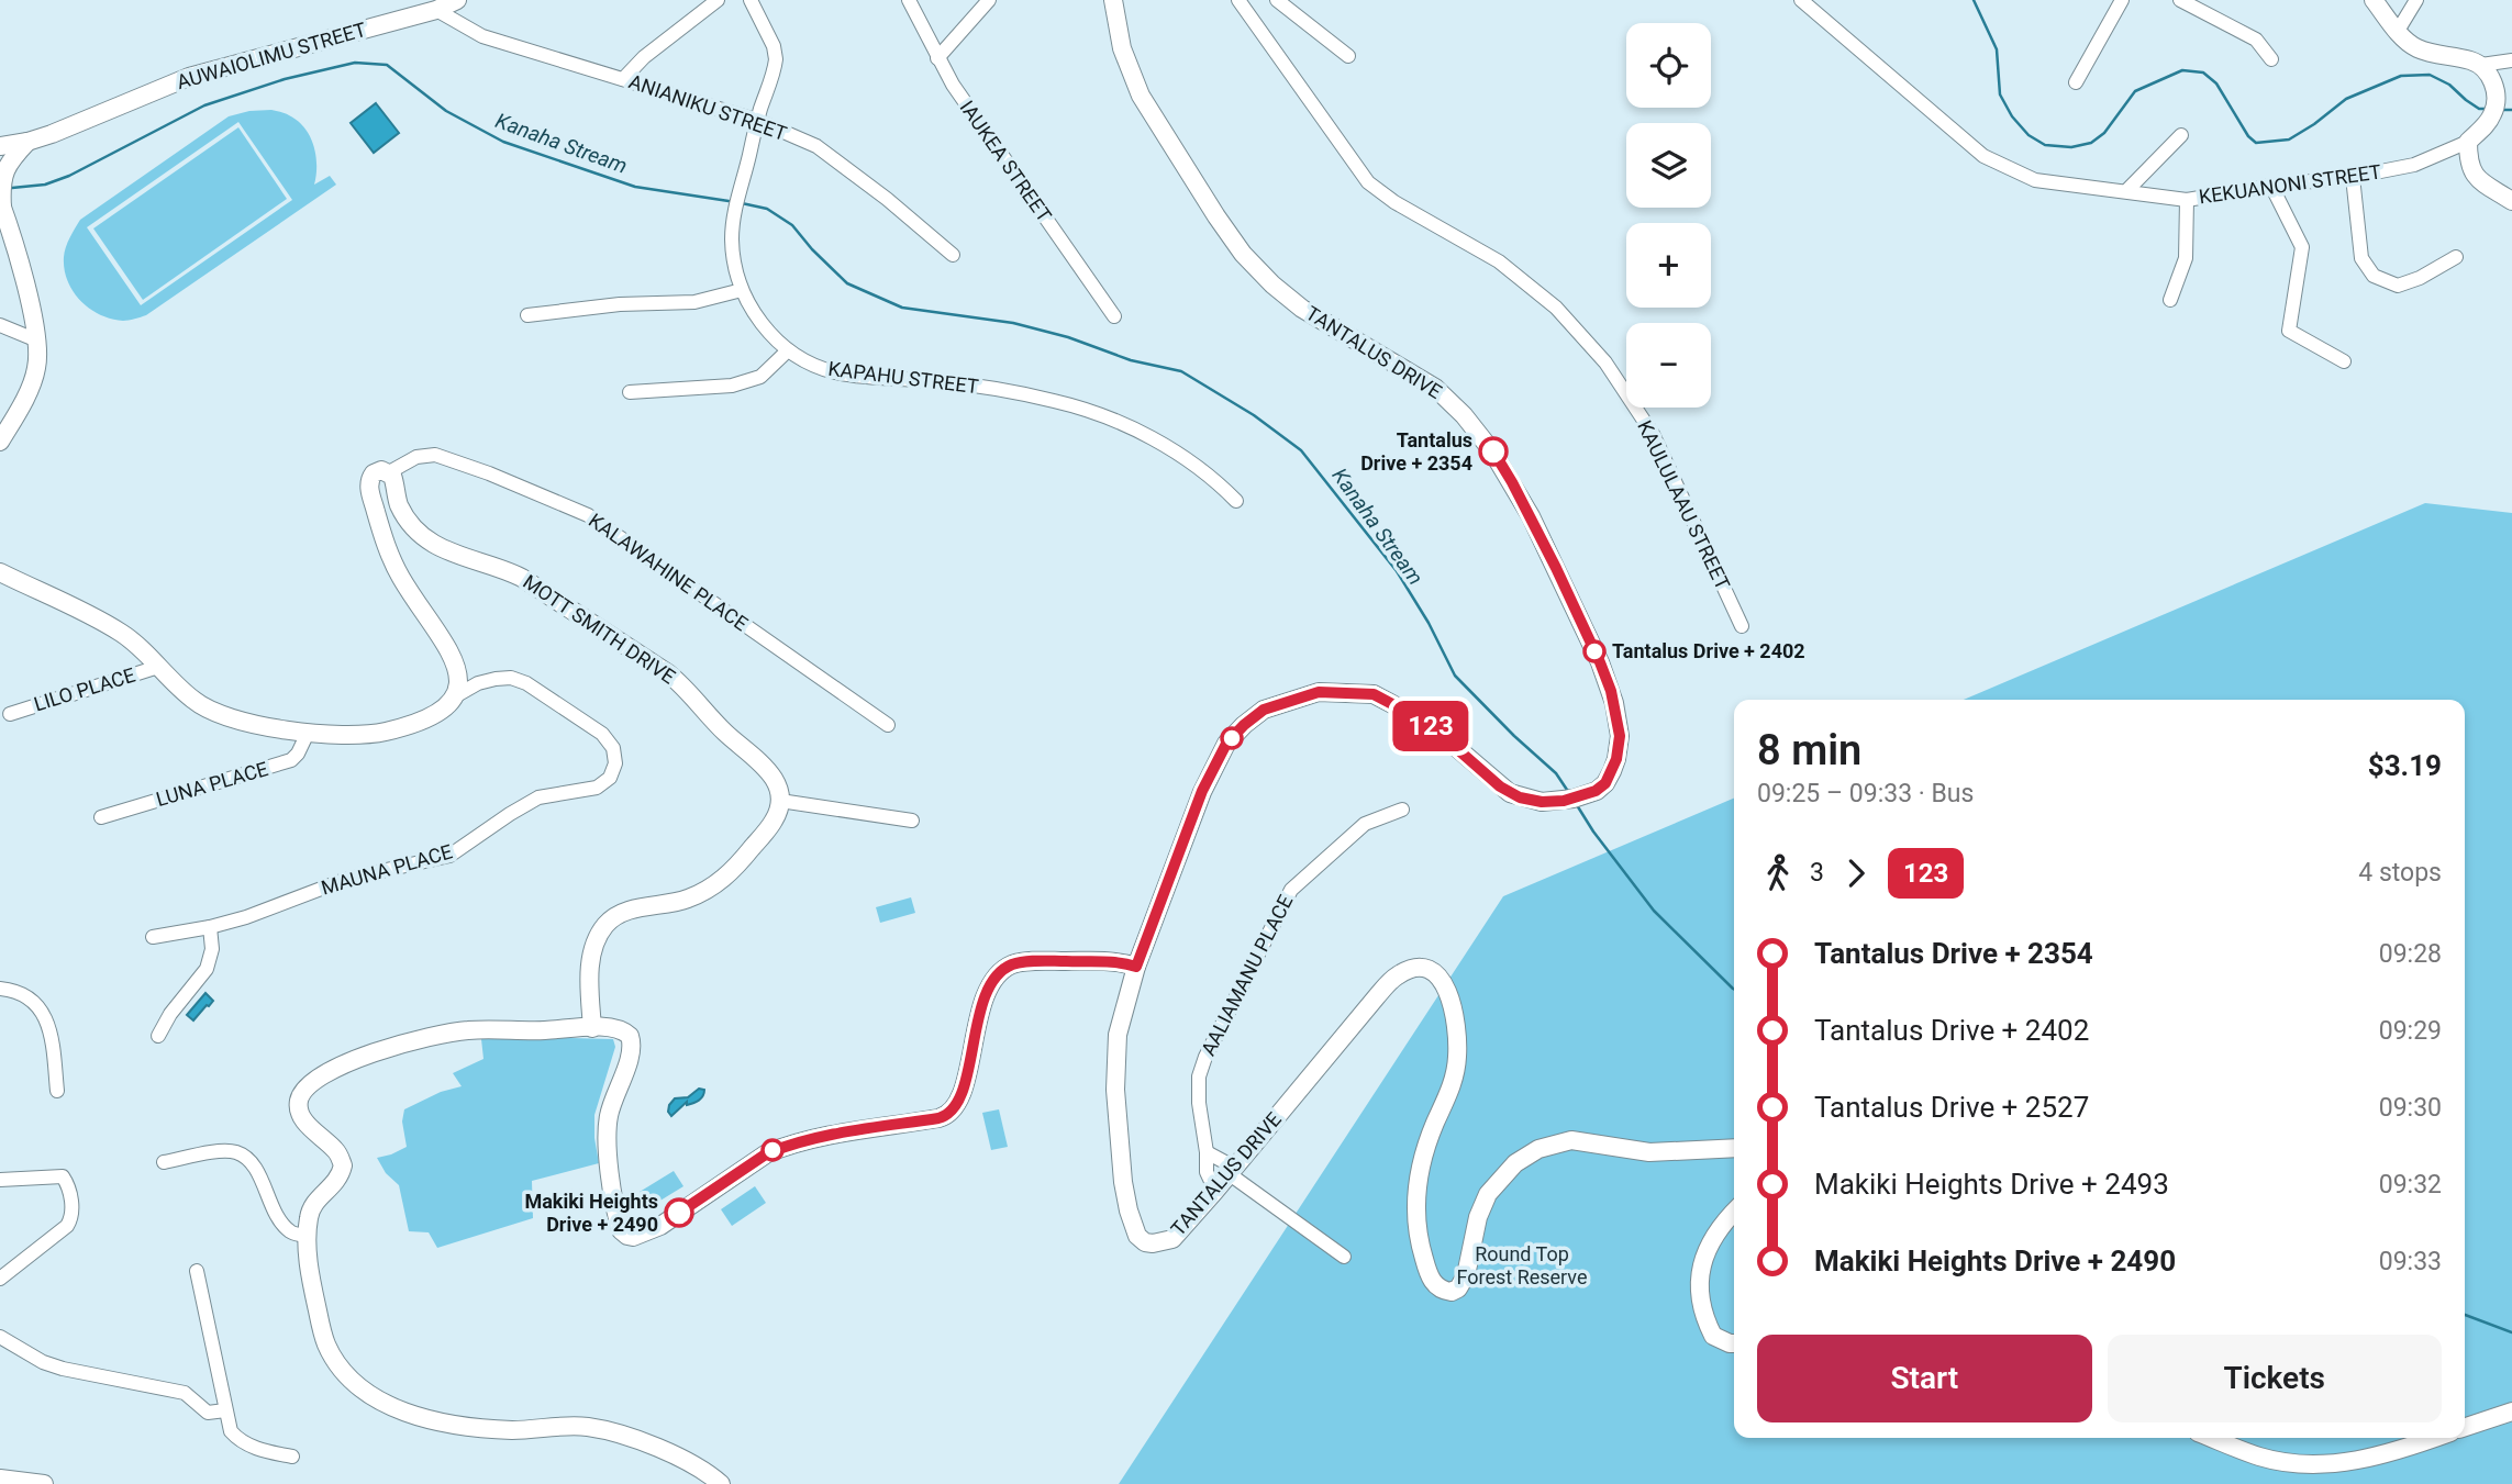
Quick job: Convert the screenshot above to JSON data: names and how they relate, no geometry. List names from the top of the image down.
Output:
{
  "streets": {
    "street": [
      "AUWAIOLIMU STREET",
      "ANIANIKU STREET",
      "IAUKEA STREET",
      "KEKUANONI STREET",
      "TANTALUS DRIVE",
      "KAPAHU STREET",
      "KAULULAAU STREET",
      "KALAWAHINE PLACE",
      "MOTT SMITH DRIVE",
      "LILO PLACE",
      "LUNA PLACE",
      "MAUNA PLACE",
      "AALIAMANU PLACE"
    ]
  },
  "crossings": [
    ["AUWAIOLIMU STREET", "ANIANIKU STREET"],
    ["ANIANIKU STREET", "KAPAHU STREET"],
    ["TANTALUS DRIVE", "AALIAMANU PLACE"],
    ["KALAWAHINE PLACE", "MOTT SMITH DRIVE"]
  ],
  "water": ["Kanaha Stream"],
  "parks": ["Round Top Forest Reserve"],
  "places": ["Tantalus Drive + 2354", "Tantalus Drive + 2402", "Makiki Heights Drive + 2490"],
  "lines": ["bus line 123"],
  "page": {
    "on_map": "123",
    "map_buttons": ["+", "−"],
    "heading": ["8 min", "09:25 – 09:33 · Bus", "$3.19"],
    "legs": ["3", "123", "4 stops"],
    "list": [
      {
        "name": "Tantalus Drive + 2354",
        "value": "09:28"
      },
      {
        "name": "Tantalus Drive + 2402",
        "value": "09:29"
      },
      {
        "name": "Tantalus Drive + 2527",
        "value": "09:30"
      },
      {
        "name": "Makiki Heights Drive + 2493",
        "value": "09:32"
      },
      {
        "name": "Makiki Heights Drive + 2490",
        "value": "09:33"
      }
    ],
    "buttons": ["Start", "Tickets"]
  }
}
